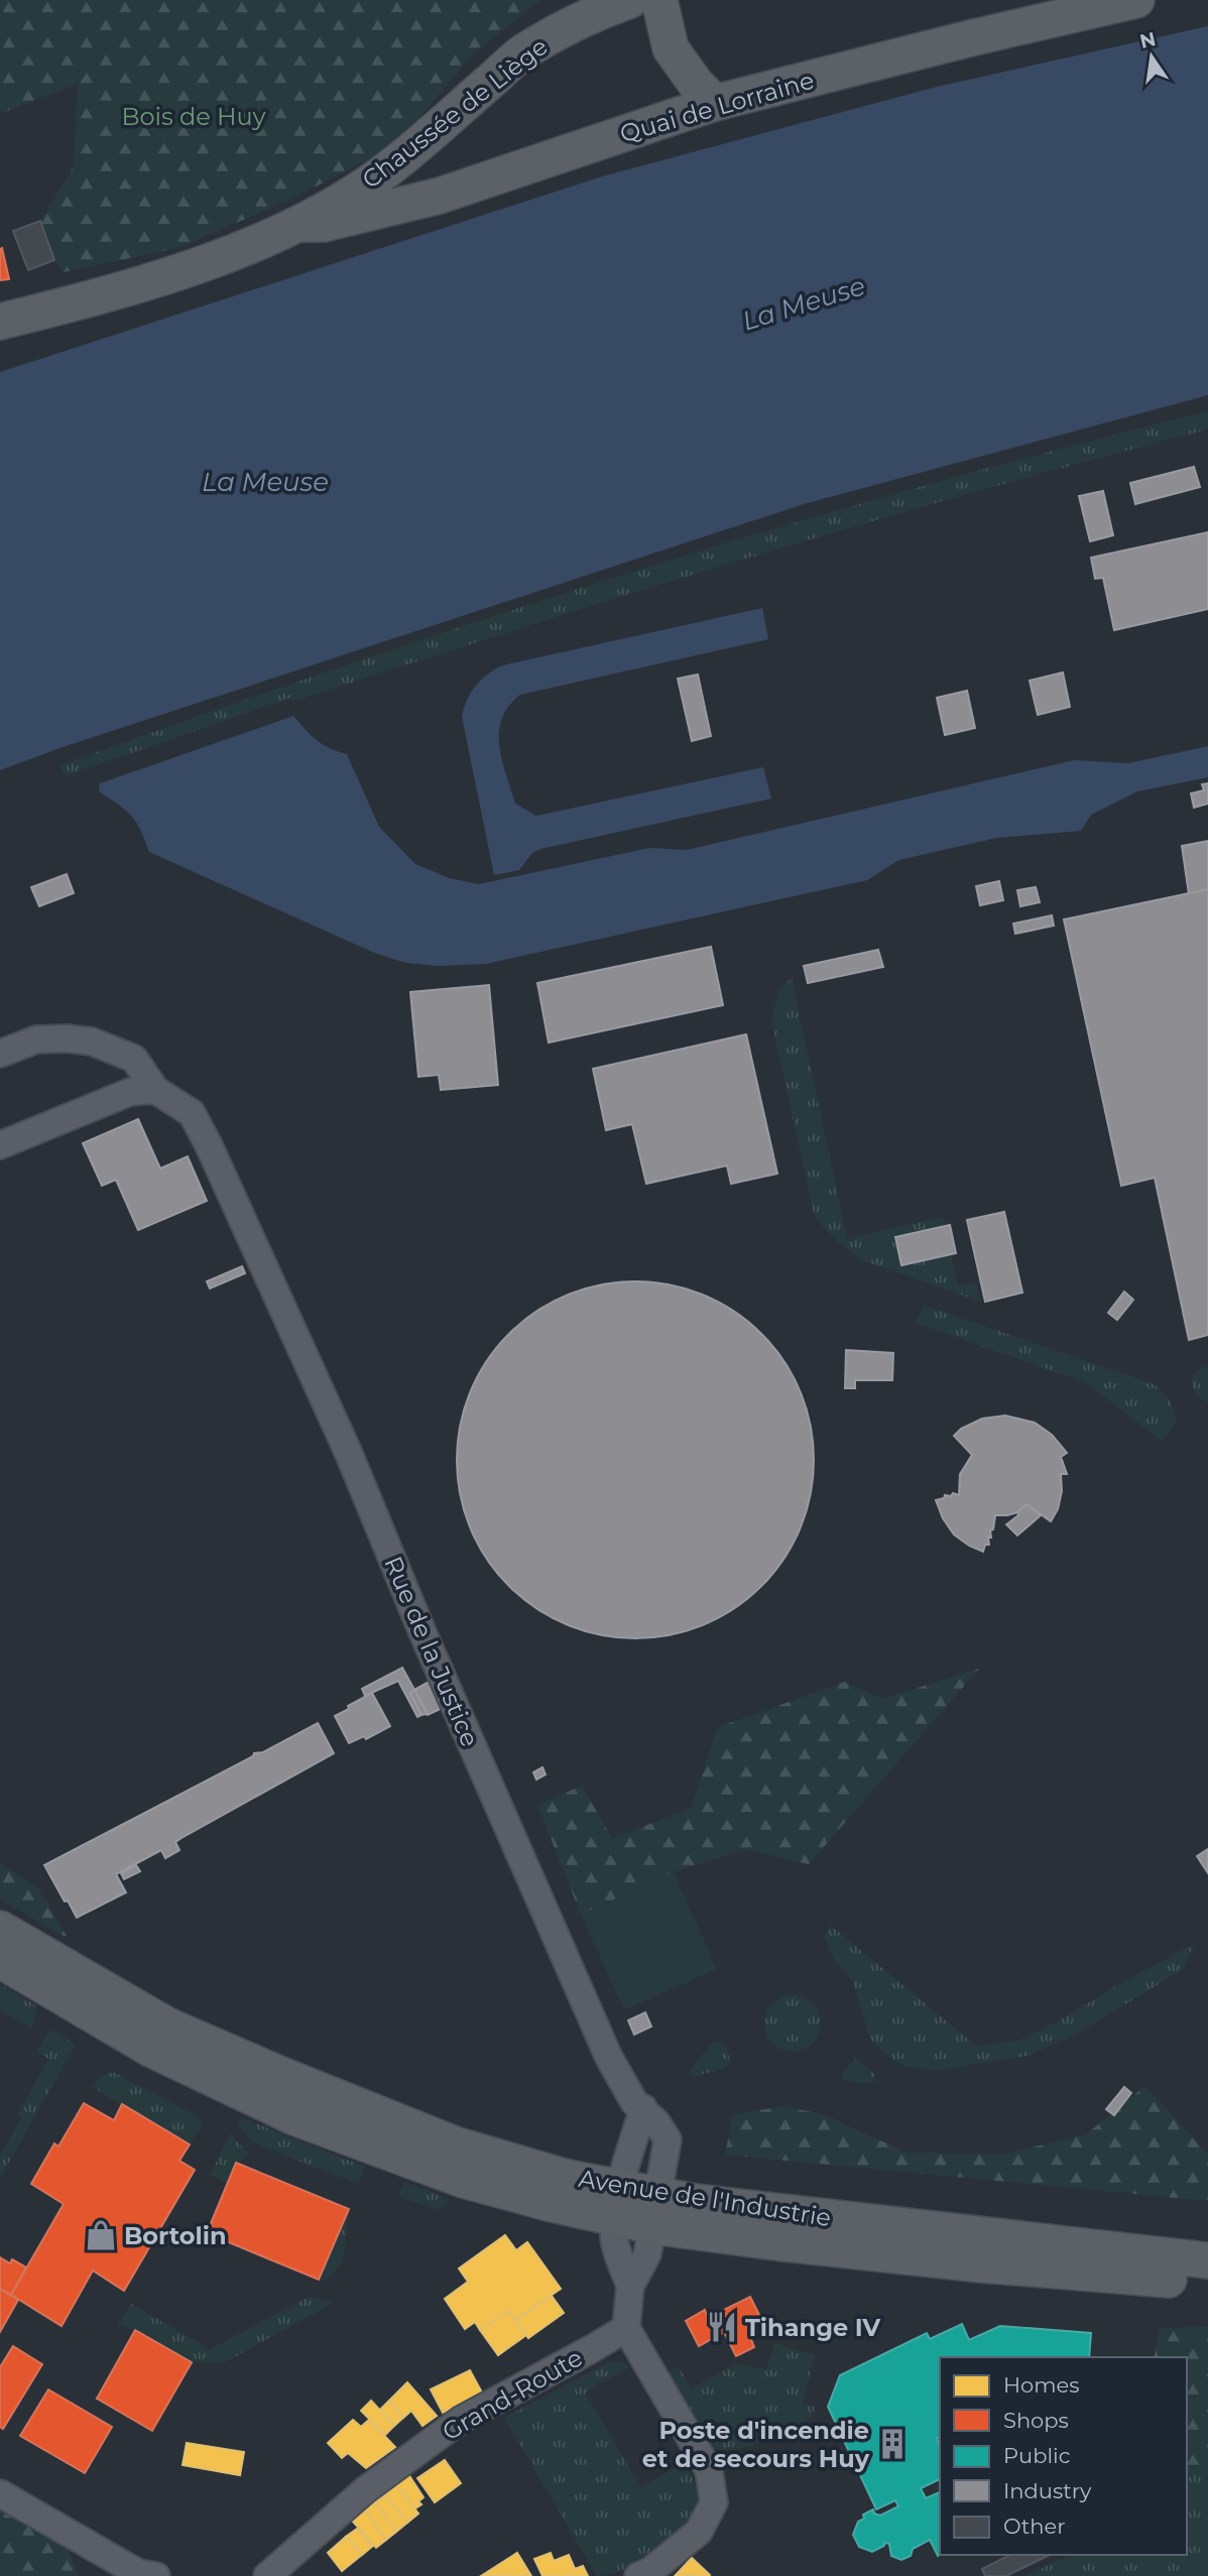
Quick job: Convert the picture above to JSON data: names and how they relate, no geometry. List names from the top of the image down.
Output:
{
  "streets": {
    "main road": ["Quai de Lorraine", "Chaussée de Liège", "Avenue de l'Industrie"],
    "street": ["Rue de la Justice", "Grand-Route"]
  },
  "crossings": [
    ["Quai de Lorraine", "Chaussée de Liège"],
    ["Rue de la Justice", "Avenue de l'Industrie"]
  ],
  "water": ["La Meuse"],
  "parks": ["Bois de Huy"],
  "places": {
    "shop": ["Bortolin"],
    "restaurant": ["Tihange IV"],
    "building": ["Poste d'incendie et de secours Huy"]
  },
  "legend": [
    "Homes",
    "Shops",
    "Public",
    "Industry",
    "Other"
  ],
  "north": "top"
}
